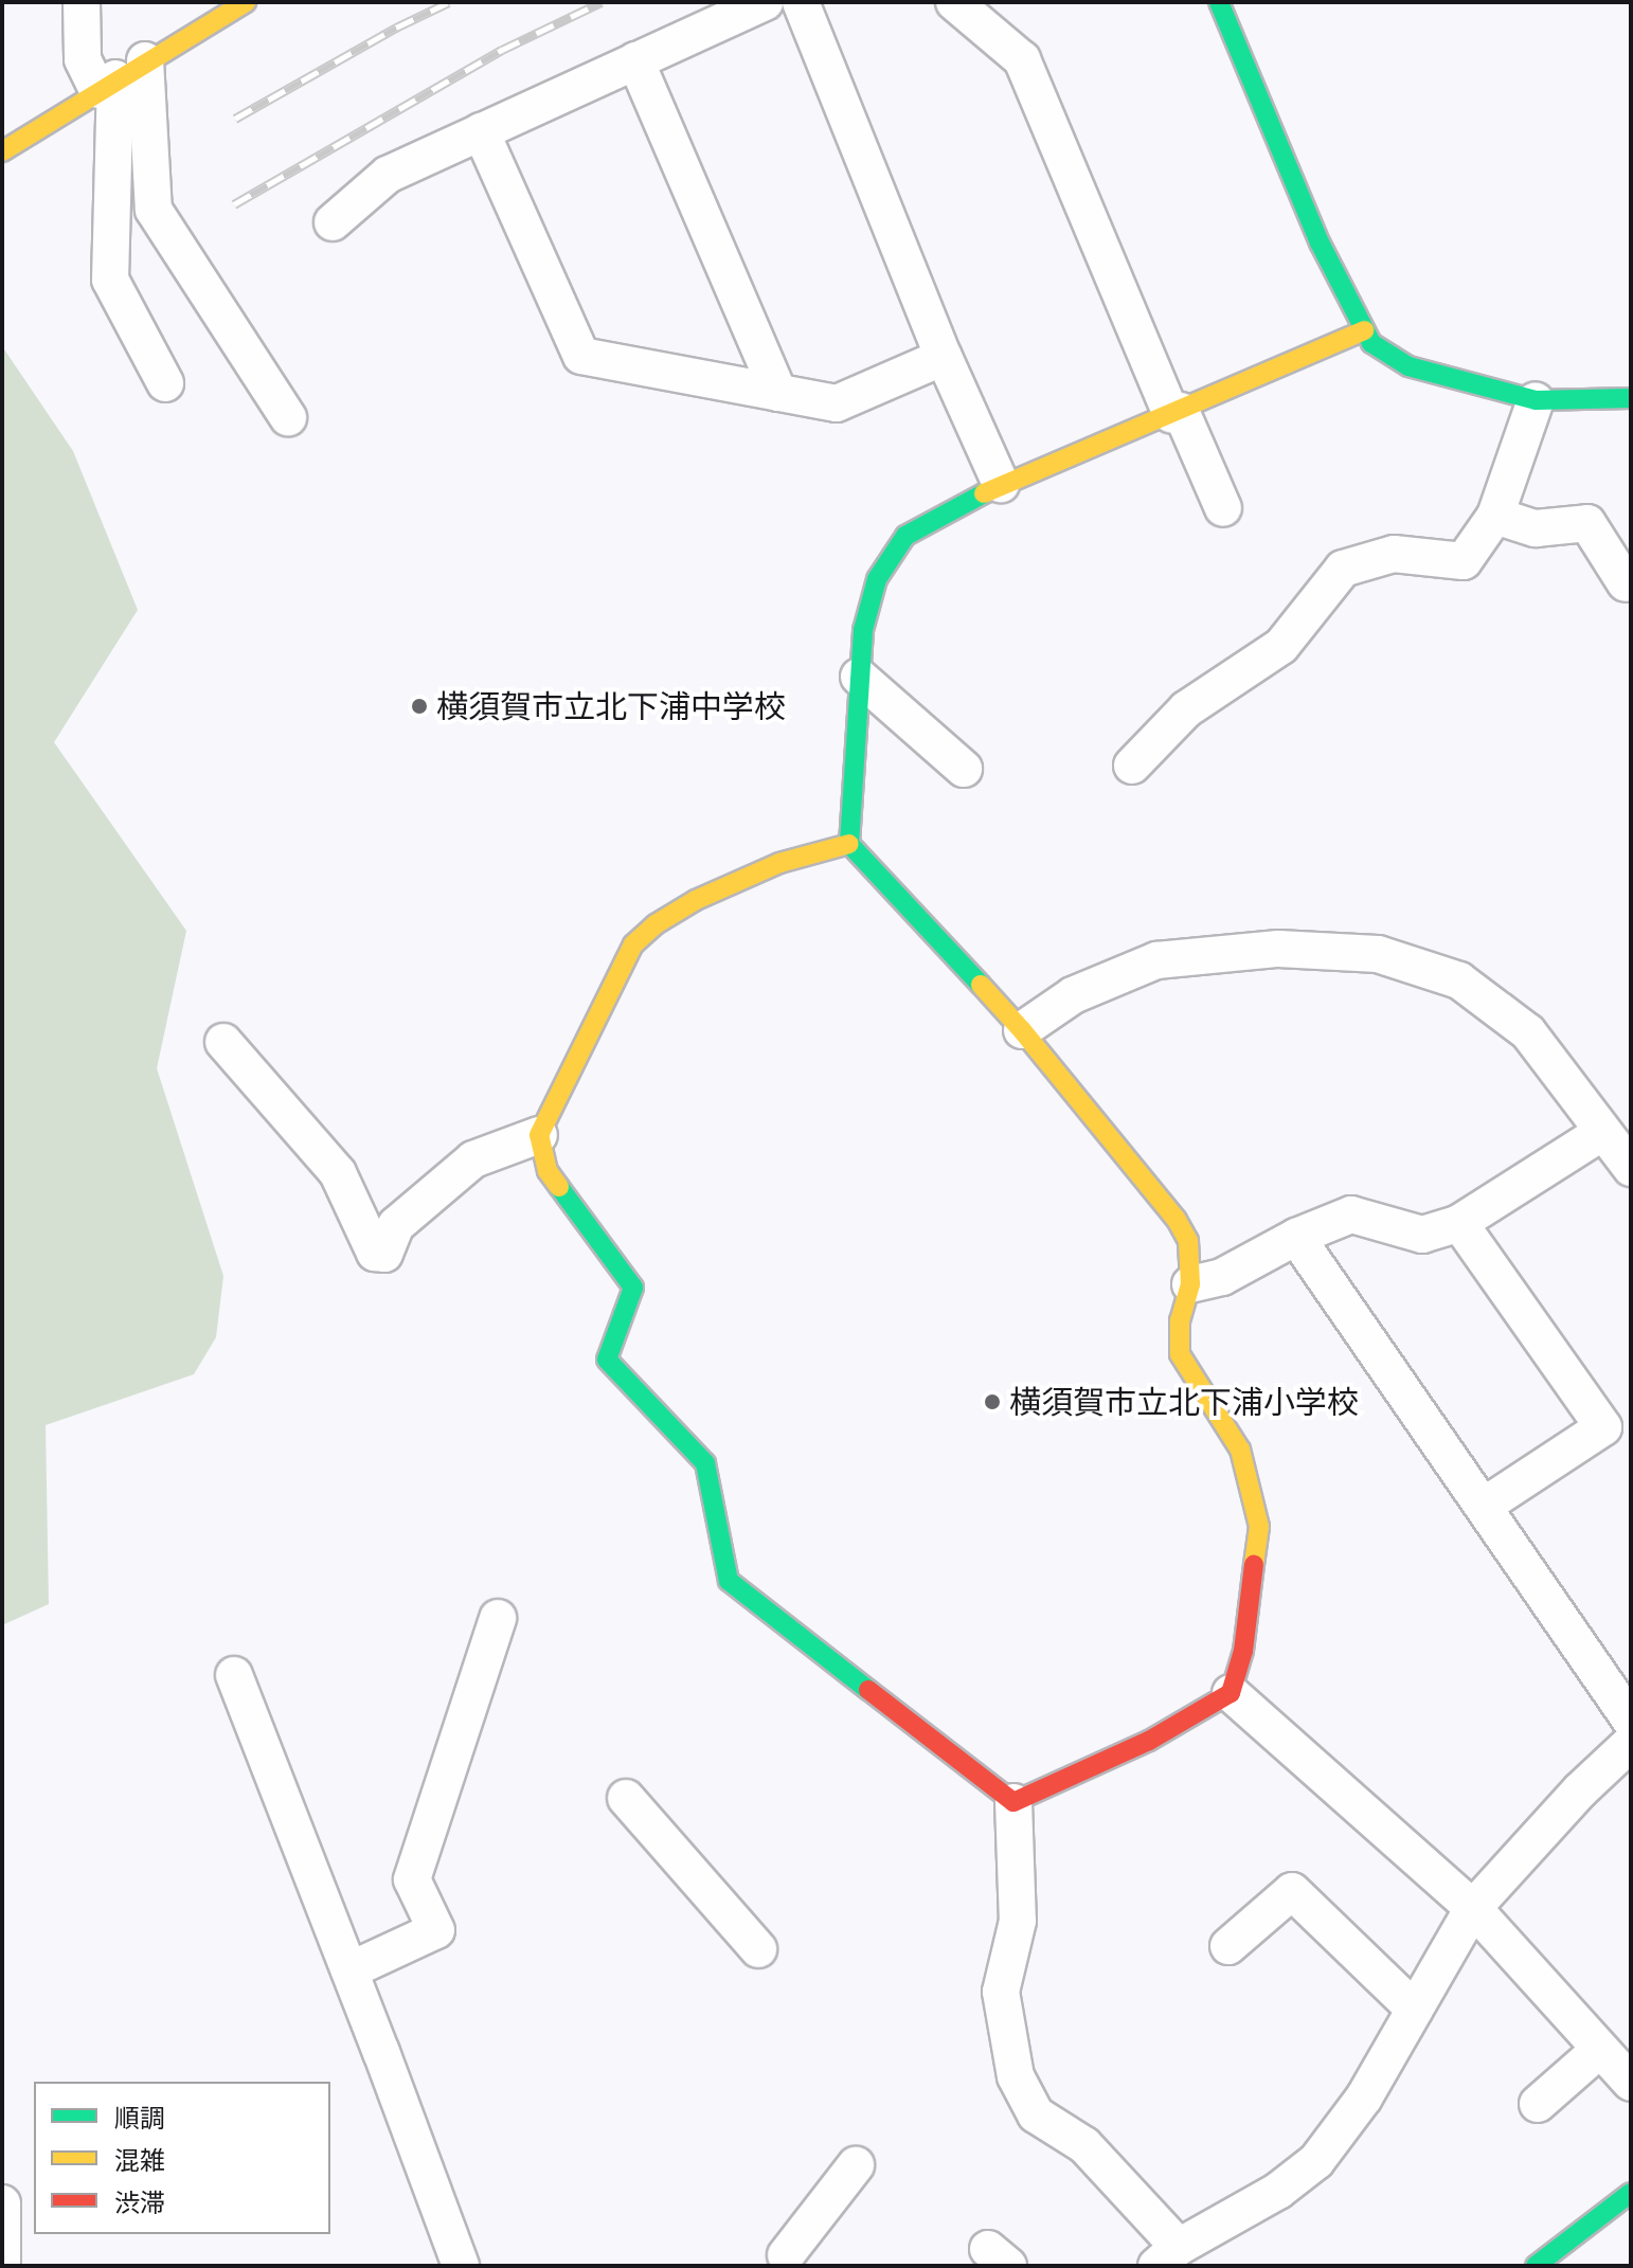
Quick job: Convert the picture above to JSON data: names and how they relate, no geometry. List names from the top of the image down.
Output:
{
  "places": ["横須賀市立北下浦中学校", "横須賀市立北下浦小学校"],
  "legend": ["順調", "混雑", "渋滞"]
}
